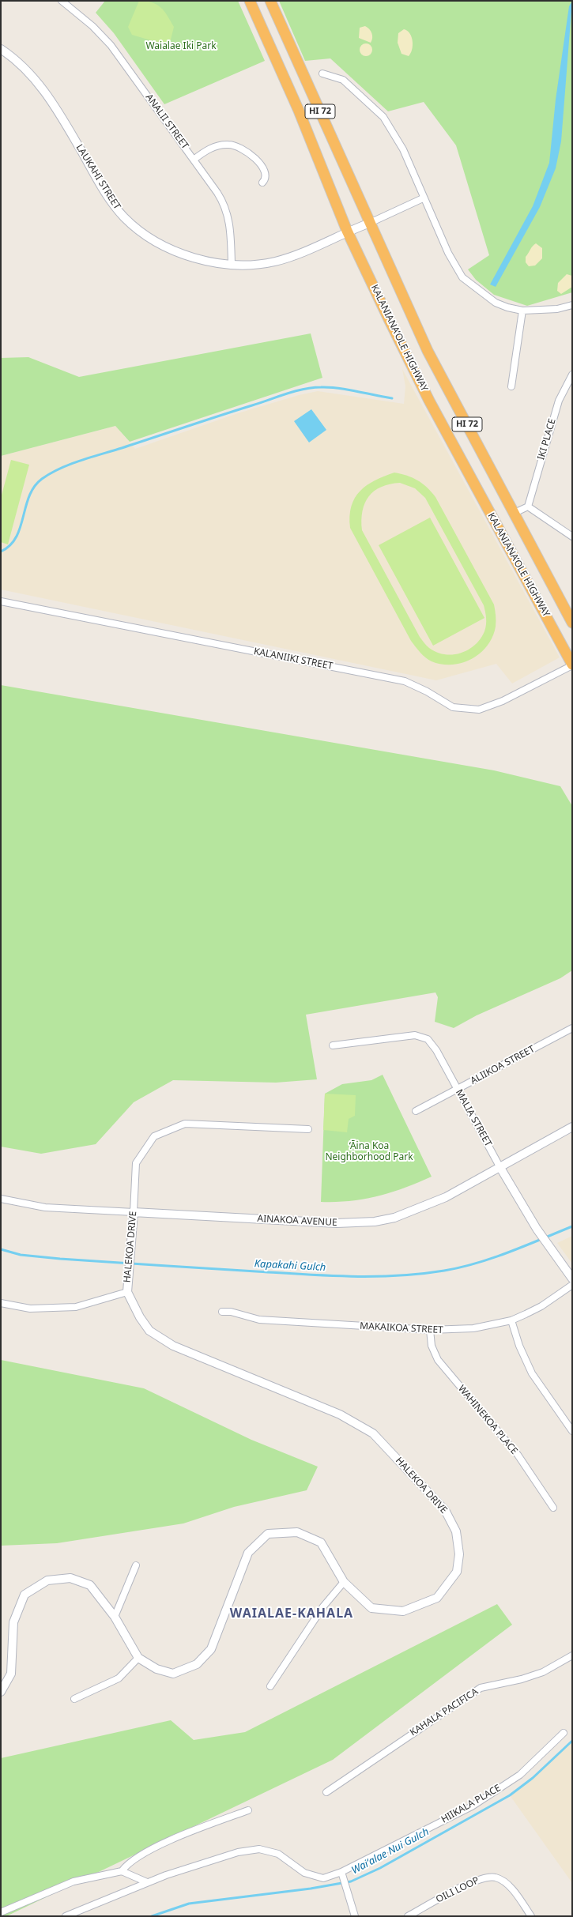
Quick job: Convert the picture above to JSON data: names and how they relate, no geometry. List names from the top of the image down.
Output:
{
  "streets": {
    "highway": ["HI 72", "KALANIANA’OLE HIGHWAY"],
    "street": [
      "ANALII STREET",
      "LAUKAHI STREET",
      "IKI PLACE",
      "KALANIIKI STREET",
      "ALIIKOA STREET",
      "MALIA STREET",
      "AINAKOA AVENUE",
      "HALEKOA DRIVE",
      "MAKAIKOA STREET",
      "WAHINEKOA PLACE",
      "KAHALA PACIFICA",
      "HIIKALA PLACE",
      "OILI LOOP"
    ]
  },
  "crossings": [
    ["ANALII STREET", "LAUKAHI STREET"],
    ["LAUKAHI STREET", "KALANIANA’OLE HIGHWAY"],
    ["KALANIANA’OLE HIGHWAY", "KALANIIKI STREET"],
    ["ALIIKOA STREET", "MALIA STREET"],
    ["MALIA STREET", "AINAKOA AVENUE"],
    ["AINAKOA AVENUE", "HALEKOA DRIVE"],
    ["MAKAIKOA STREET", "WAHINEKOA PLACE"]
  ],
  "districts": ["WAIALAE-KAHALA"],
  "water": ["Kapakahi Gulch", "Waiʻalae Nui Gulch"],
  "parks": ["Waialae Iki Park", "‘Āina Koa Neighborhood Park"]
}
